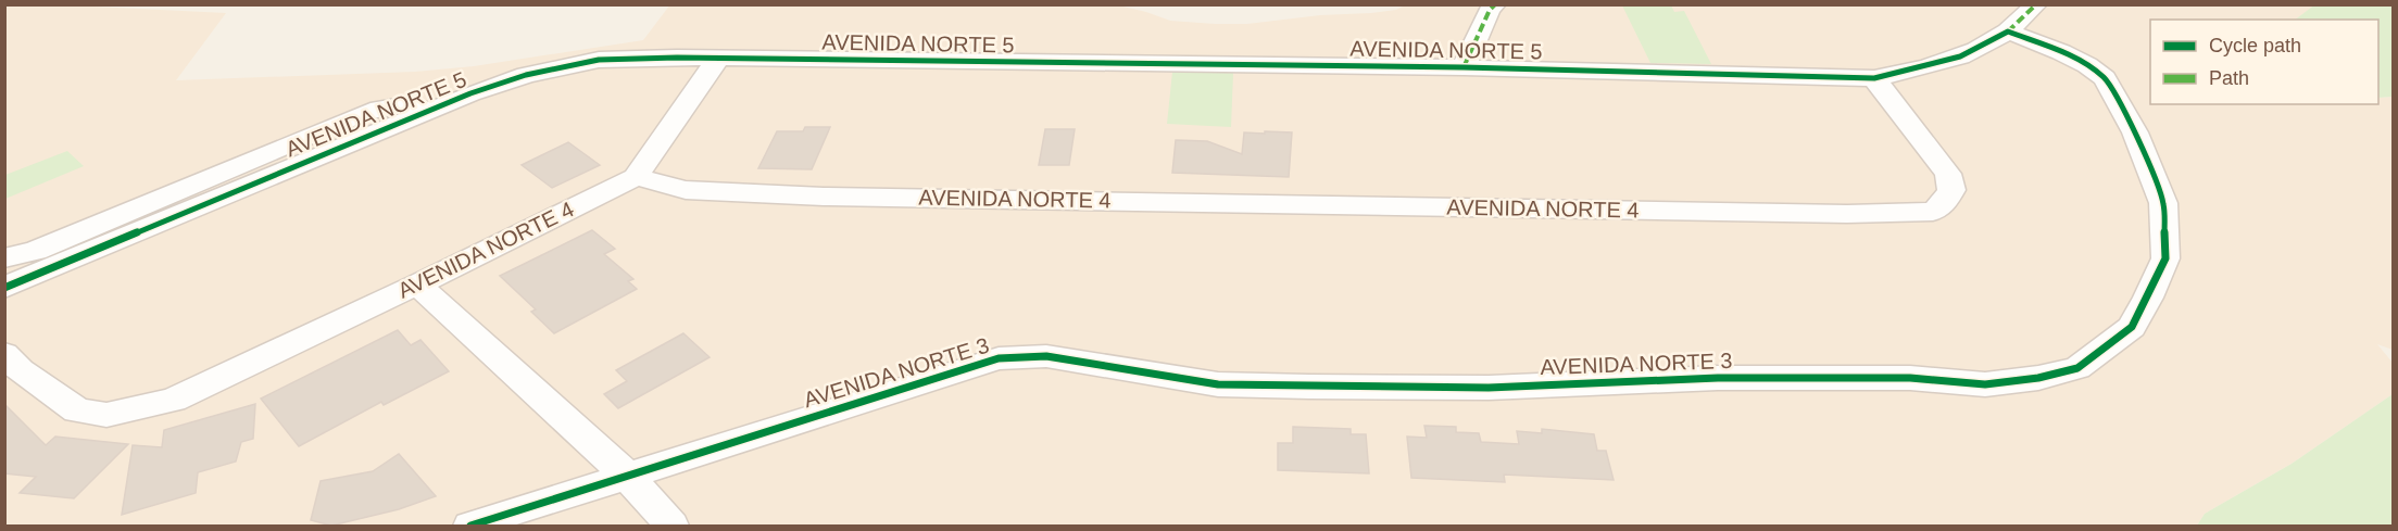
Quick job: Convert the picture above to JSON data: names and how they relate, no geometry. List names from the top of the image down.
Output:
{
  "streets": {
    "street": ["AVENIDA NORTE 5", "AVENIDA NORTE 4", "AVENIDA NORTE 3"]
  },
  "crossings": [
    ["AVENIDA NORTE 5", "AVENIDA NORTE 4"]
  ],
  "legend": ["Cycle path", "Path"]
}
